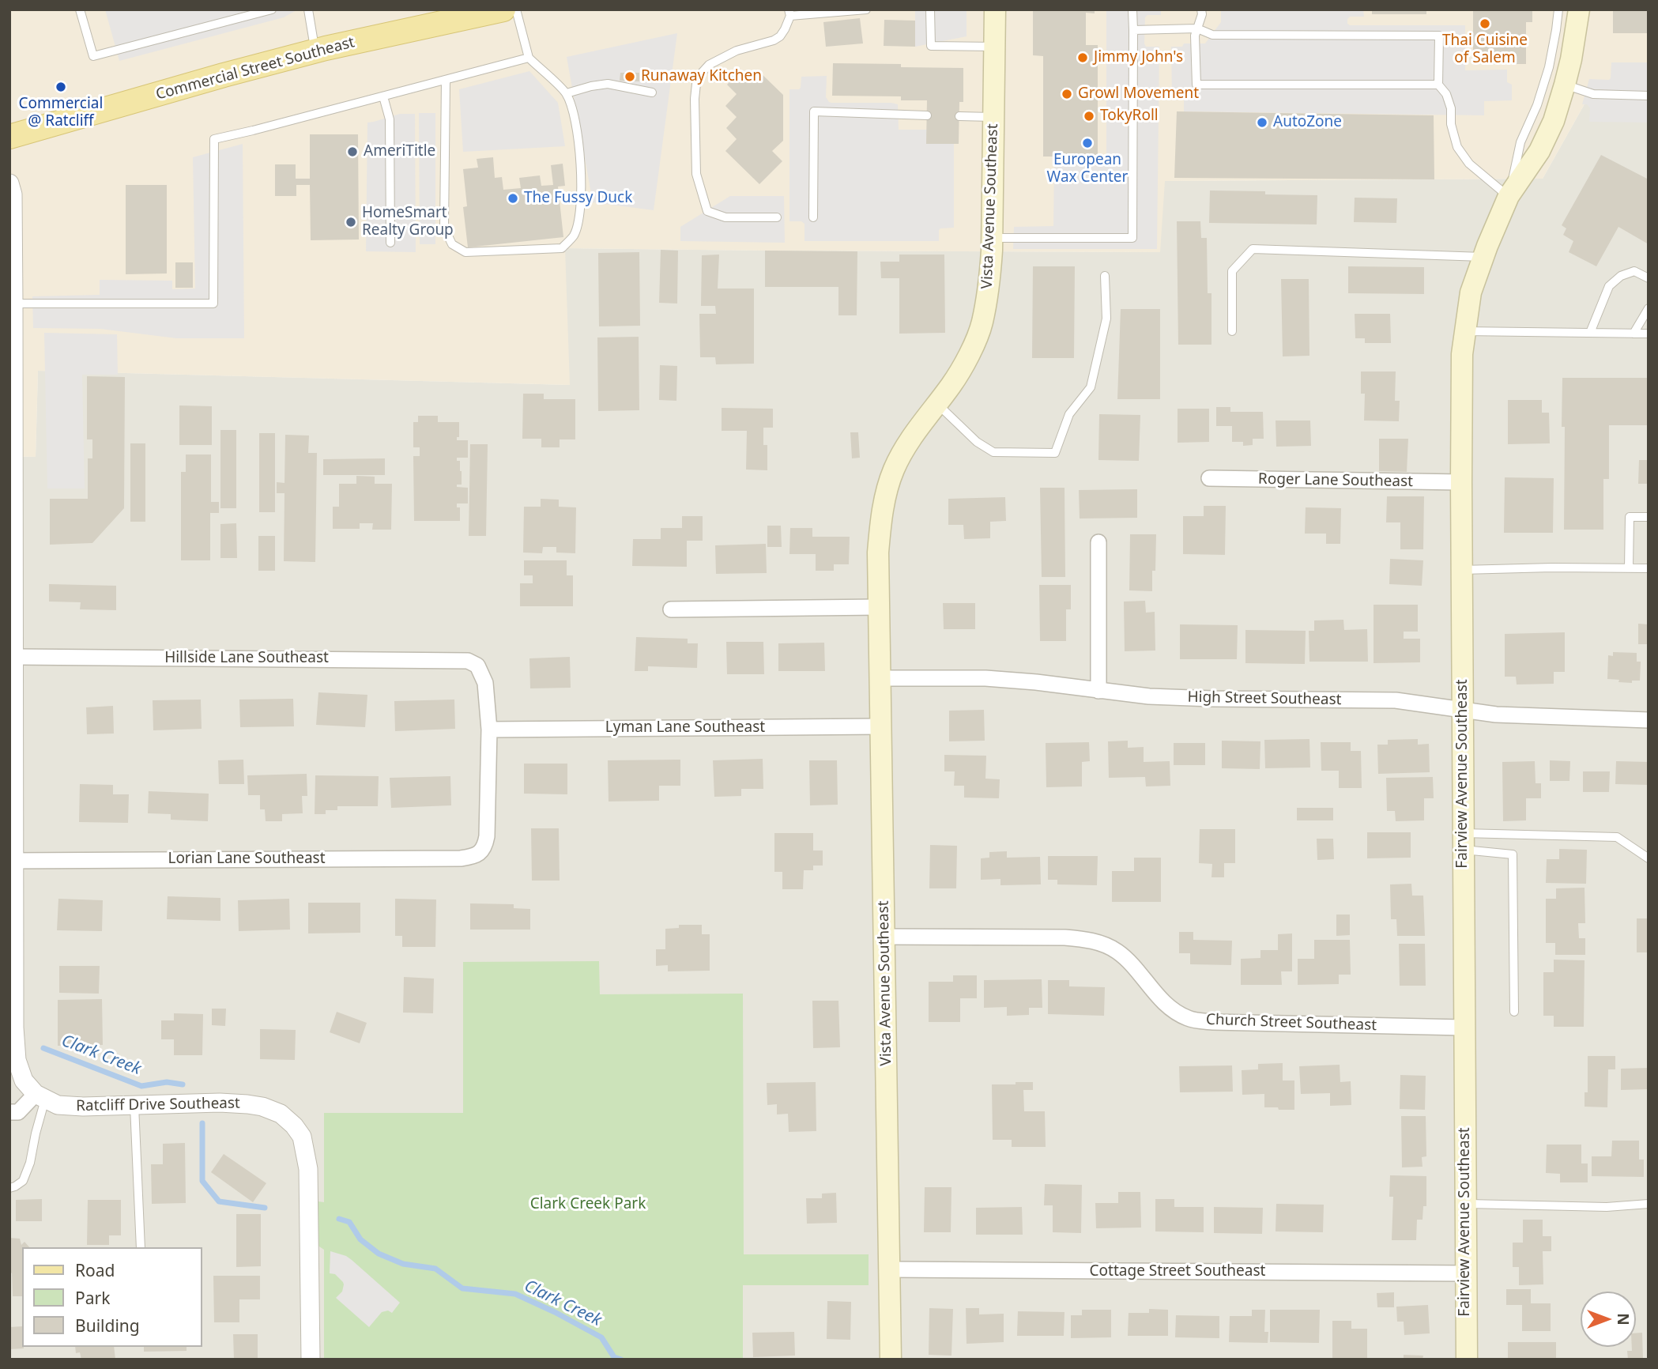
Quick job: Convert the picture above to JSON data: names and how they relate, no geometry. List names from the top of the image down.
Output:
{
  "streets": {
    "main road": ["Commercial Street Southeast", "Vista Avenue Southeast", "Fairview Avenue Southeast"],
    "street": [
      "Roger Lane Southeast",
      "Hillside Lane Southeast",
      "High Street Southeast",
      "Lyman Lane Southeast",
      "Lorian Lane Southeast",
      "Church Street Southeast",
      "Ratcliff Drive Southeast",
      "Cottage Street Southeast"
    ]
  },
  "crossings": [
    ["Vista Avenue Southeast", "High Street Southeast"],
    ["Vista Avenue Southeast", "Lyman Lane Southeast"],
    ["Vista Avenue Southeast", "Church Street Southeast"],
    ["Vista Avenue Southeast", "Cottage Street Southeast"],
    ["Roger Lane Southeast", "Fairview Avenue Southeast"],
    ["Hillside Lane Southeast", "Lyman Lane Southeast"],
    ["Hillside Lane Southeast", "Lorian Lane Southeast"],
    ["High Street Southeast", "Fairview Avenue Southeast"],
    ["Lyman Lane Southeast", "Lorian Lane Southeast"],
    ["Fairview Avenue Southeast", "Church Street Southeast"],
    ["Fairview Avenue Southeast", "Cottage Street Southeast"]
  ],
  "water": ["Clark Creek"],
  "parks": ["Clark Creek Park"],
  "places": [
    "Thai Cuisine of Salem",
    "Jimmy John's",
    "Runaway Kitchen",
    "Commercial @ Ratcliff",
    "Growl Movement",
    "TokyRoll",
    "AutoZone",
    "European Wax Center",
    "AmeriTitle",
    "The Fussy Duck",
    "HomeSmart Realty Group"
  ],
  "legend": ["Road", "Park", "Building"],
  "north": "right"
}
